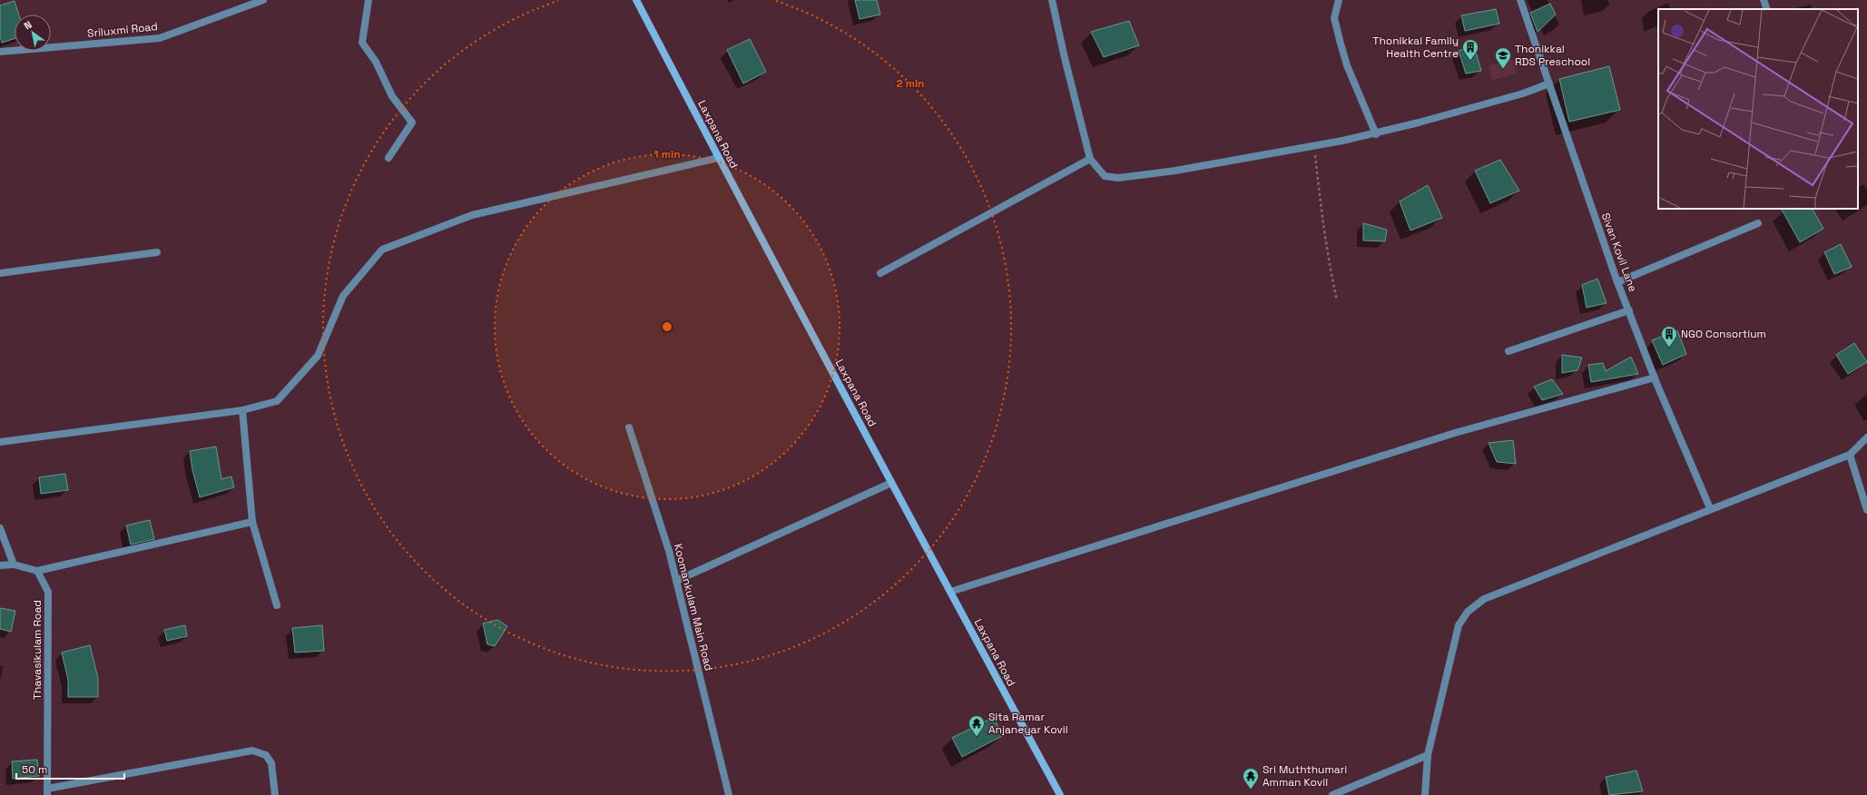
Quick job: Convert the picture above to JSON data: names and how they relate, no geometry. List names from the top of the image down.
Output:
{
  "streets": {
    "street": [
      "Sriluxmi Road",
      "Laxpana Road",
      "Sivan Kovil Lane",
      "Koomankulam Main Road",
      "Thavasikulam Road"
    ]
  },
  "places": {
    "building": ["Thonikkal Family Health Centre", "NGO Consortium"],
    "school or university": ["Thonikkal RDS Preschool"],
    "temple": ["Sita Ramar Anjaneyar Kovil", "Sri Muththumari Amman Kovil"]
  },
  "scale_bar": "50 m",
  "north": "top left",
  "rings": ["2 min", "1 min"]
}
